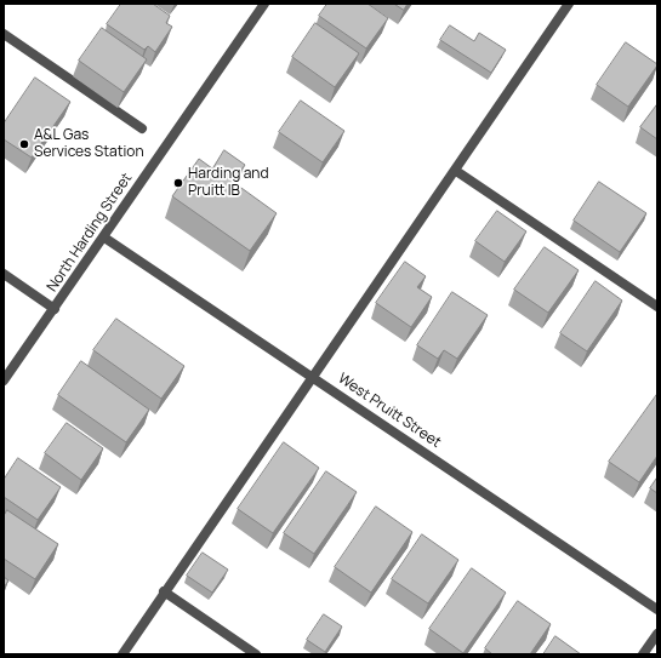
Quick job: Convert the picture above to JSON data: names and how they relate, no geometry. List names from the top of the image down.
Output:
{
  "streets": {
    "street": ["North Harding Street", "West Pruitt Street"]
  },
  "crossings": [
    ["North Harding Street", "West Pruitt Street"]
  ],
  "places": ["A&L Gas Services Station", "Harding and Pruitt IB"]
}
